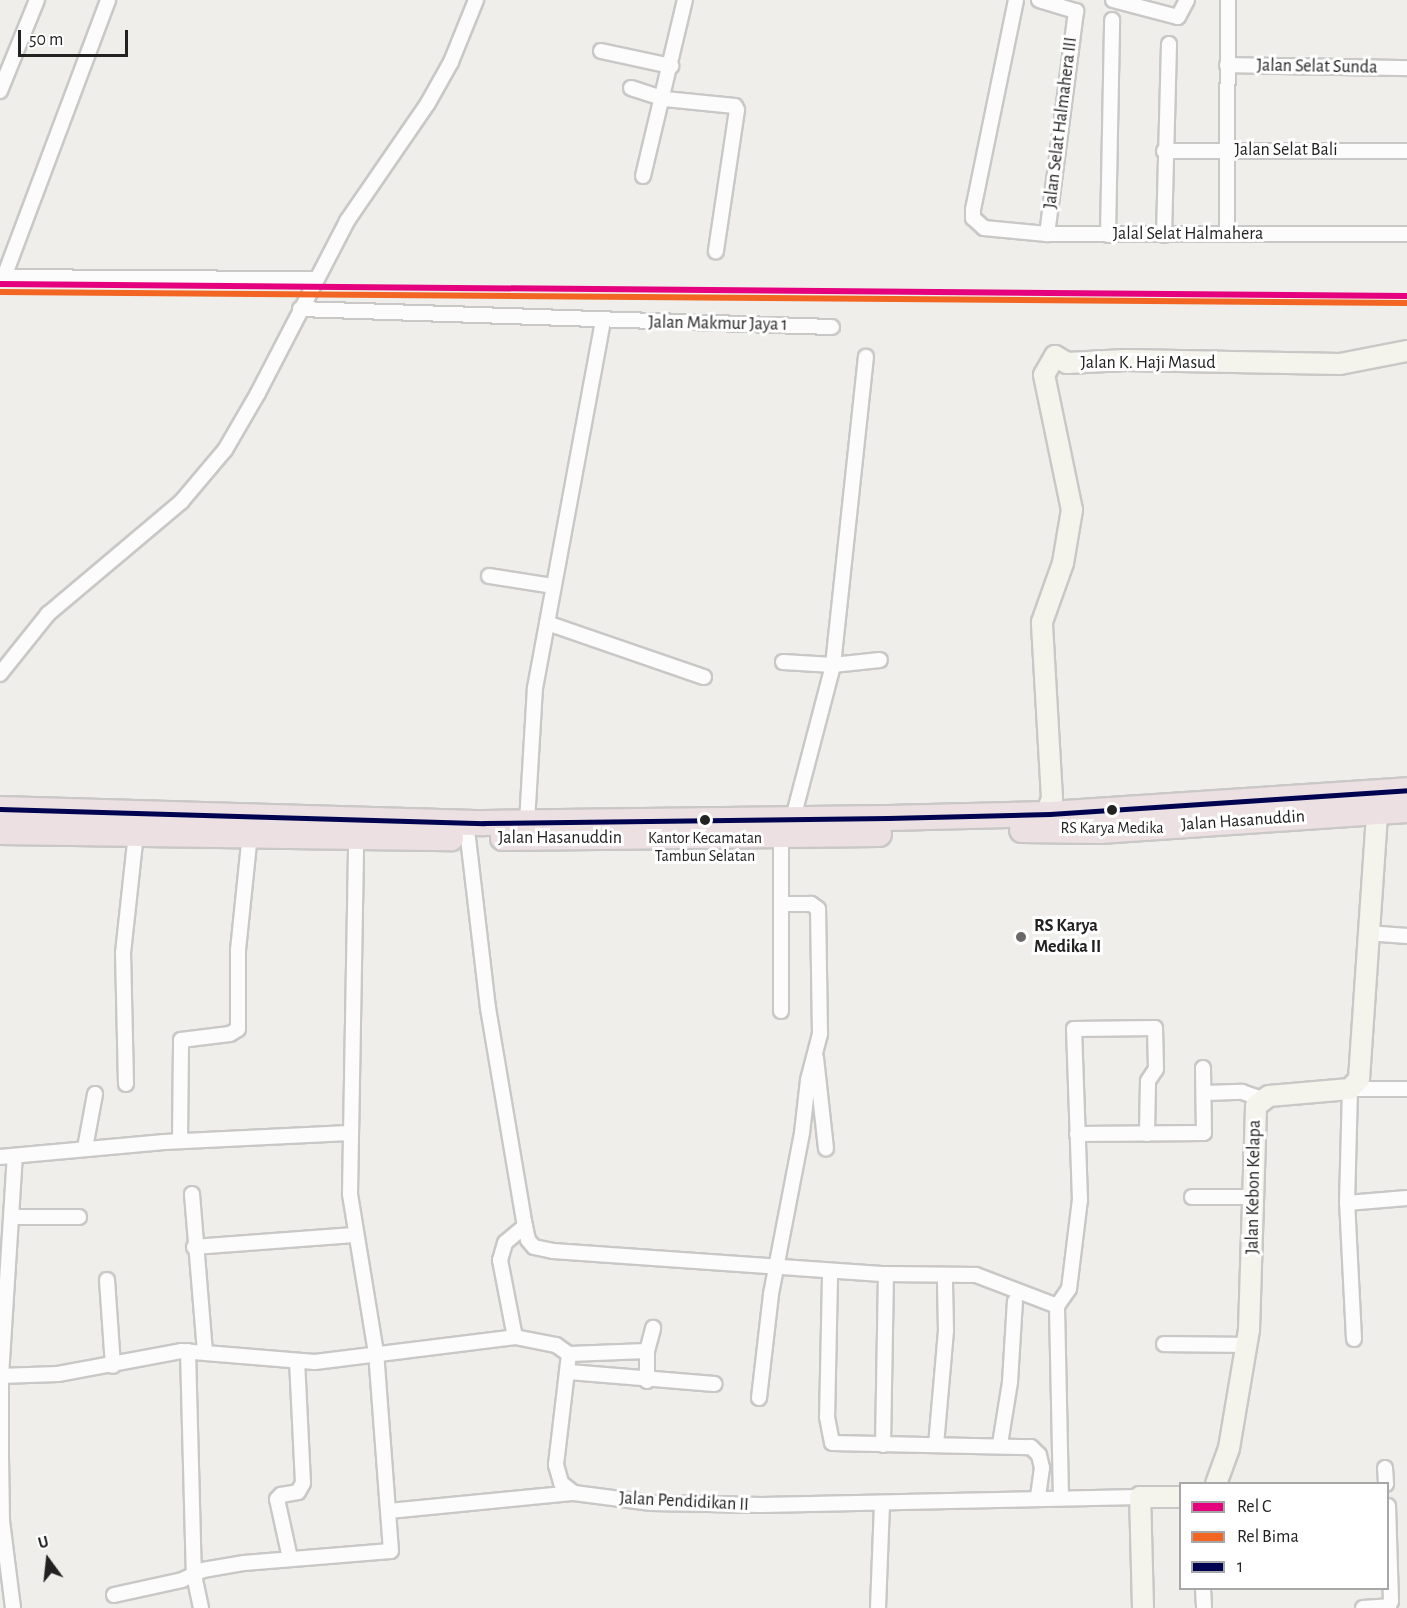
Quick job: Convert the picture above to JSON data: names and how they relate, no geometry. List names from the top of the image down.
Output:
{
  "streets": {
    "highway": ["Jalan Hasanuddin"],
    "street": [
      "Jalan Selat Sunda",
      "Jalan Selat Halmahera III",
      "Jalan Selat Bali",
      "Jalal Selat Halmahera",
      "Jalan Makmur Jaya 1",
      "Jalan K. Haji Masud",
      "Jalan Kebon Kelapa",
      "Jalan Pendidikan II"
    ]
  },
  "crossings": [
    ["Jalan Selat Halmahera III", "Jalal Selat Halmahera"],
    ["Jalan K. Haji Masud", "Jalan Hasanuddin"]
  ],
  "places": ["RS Karya Medika", "Kantor Kecamatan Tambun Selatan", "RS Karya Medika II"],
  "lines": ["rail line C", "rail line Bima", "transit line 1"],
  "legend": ["Rel C", "Rel Bima", "1"],
  "scale_bar": "50 m",
  "north": "top"
}
